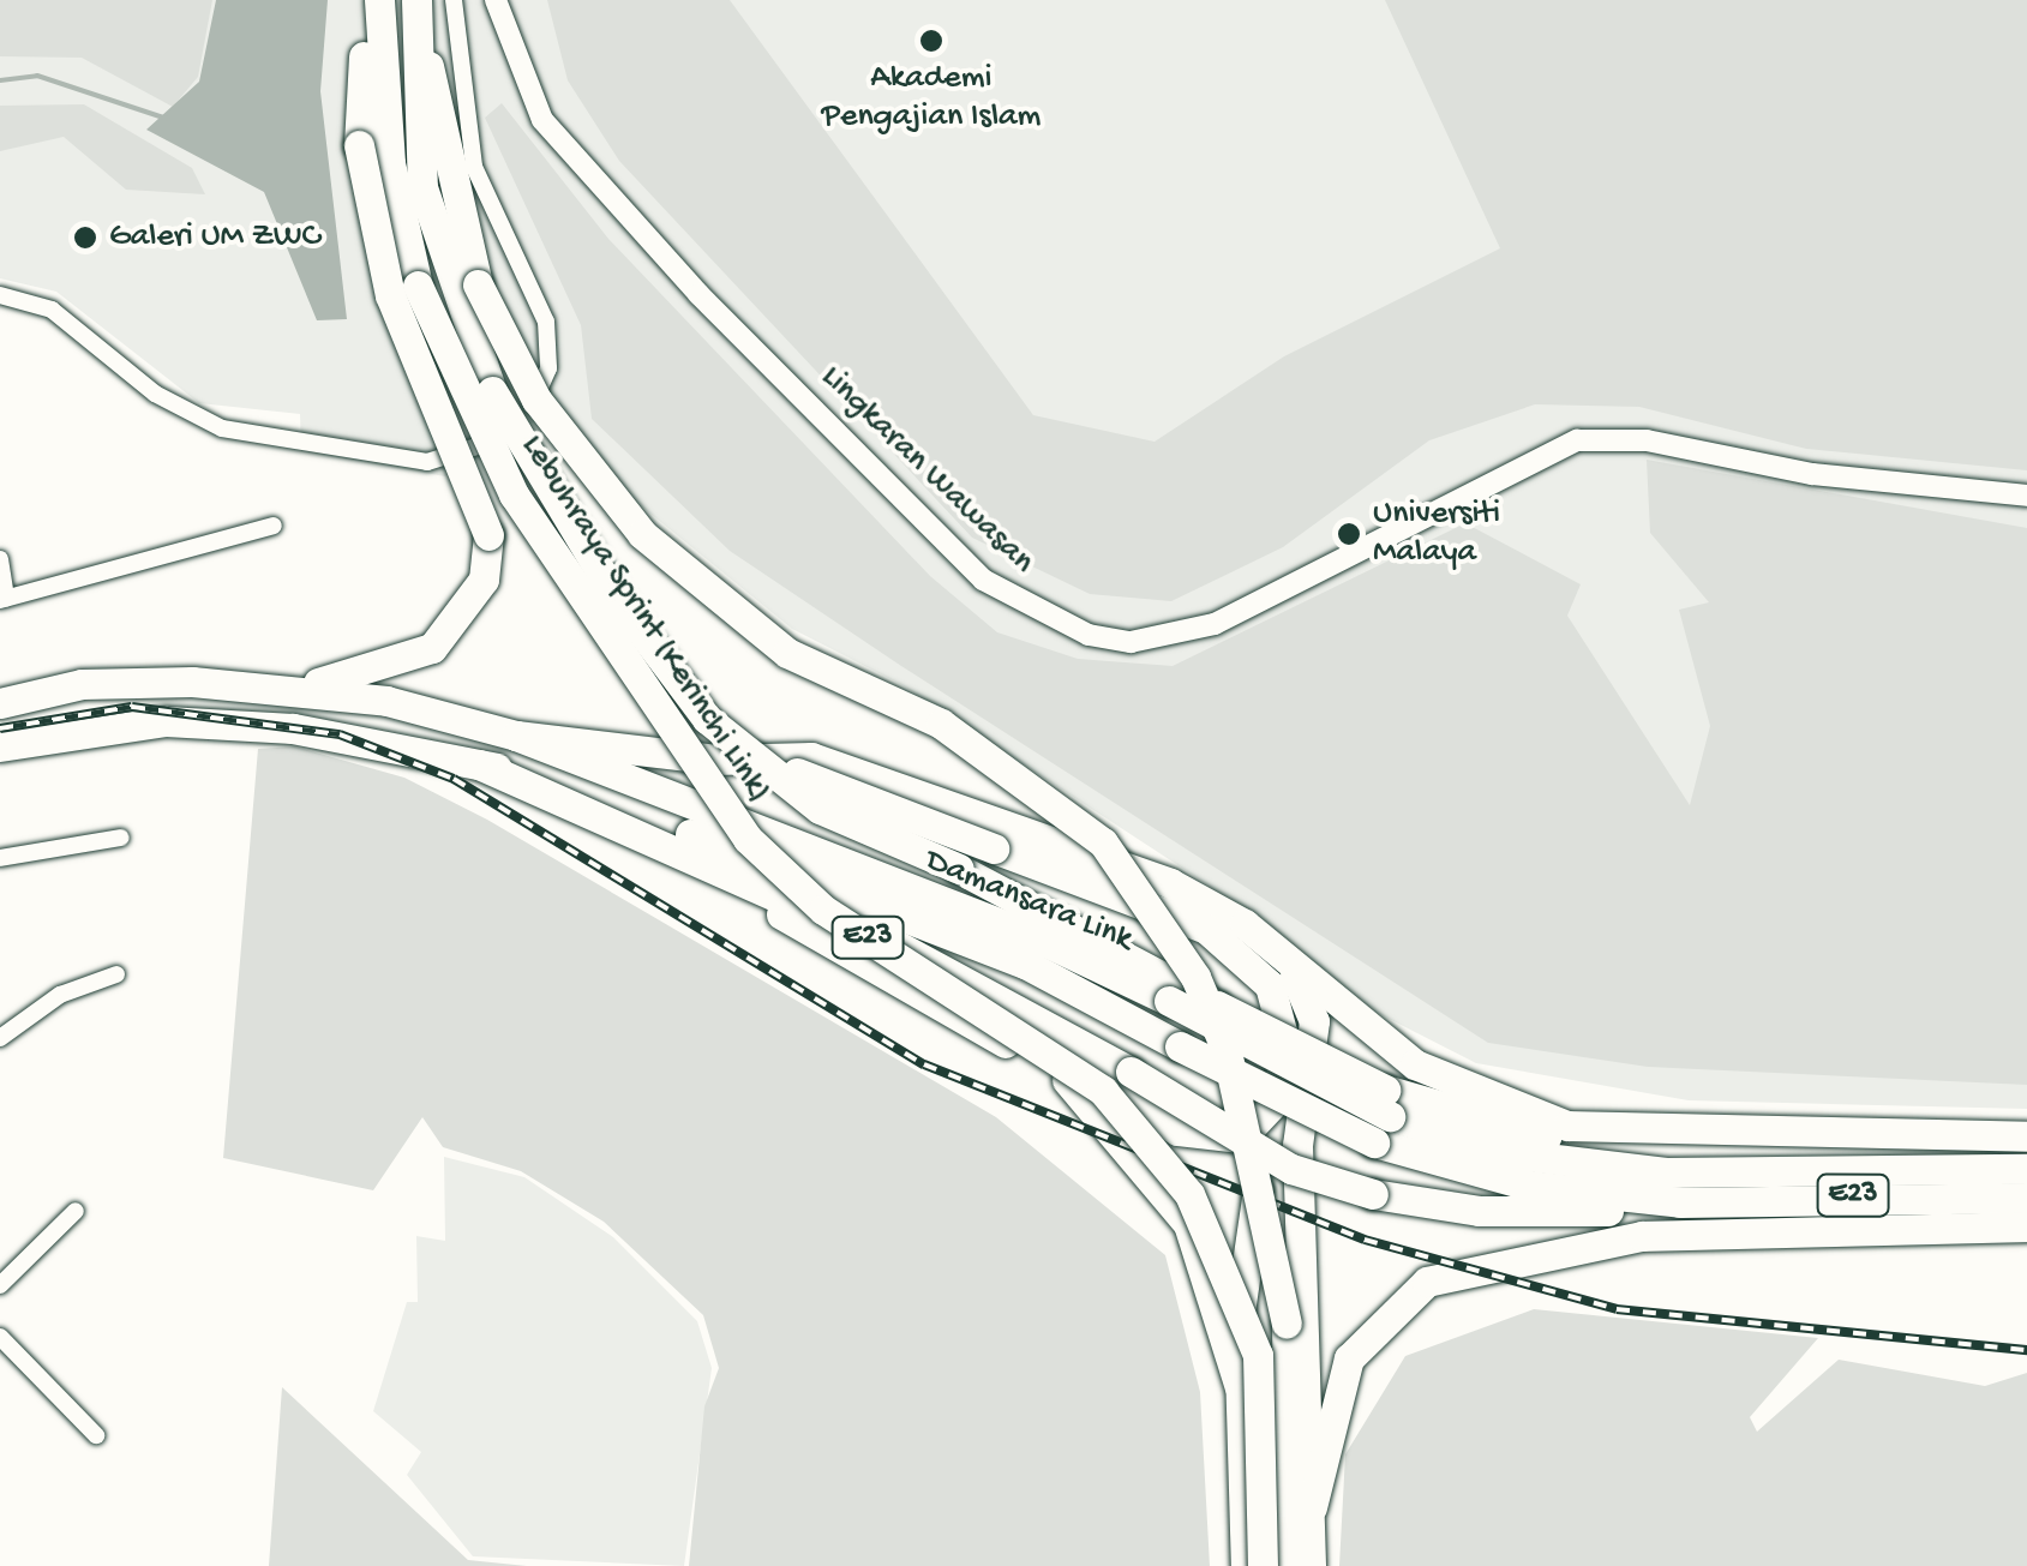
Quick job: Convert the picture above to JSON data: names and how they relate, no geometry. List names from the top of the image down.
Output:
{
  "streets": {
    "highway": ["Lebuhraya Sprint (Kerinchi Link)", "Damansara Link", "E23"],
    "street": ["Lingkaran Wawasan"]
  },
  "places": ["Akademi Pengajian Islam", "Galeri UM ZWC", "Universiti Malaya"]
}
